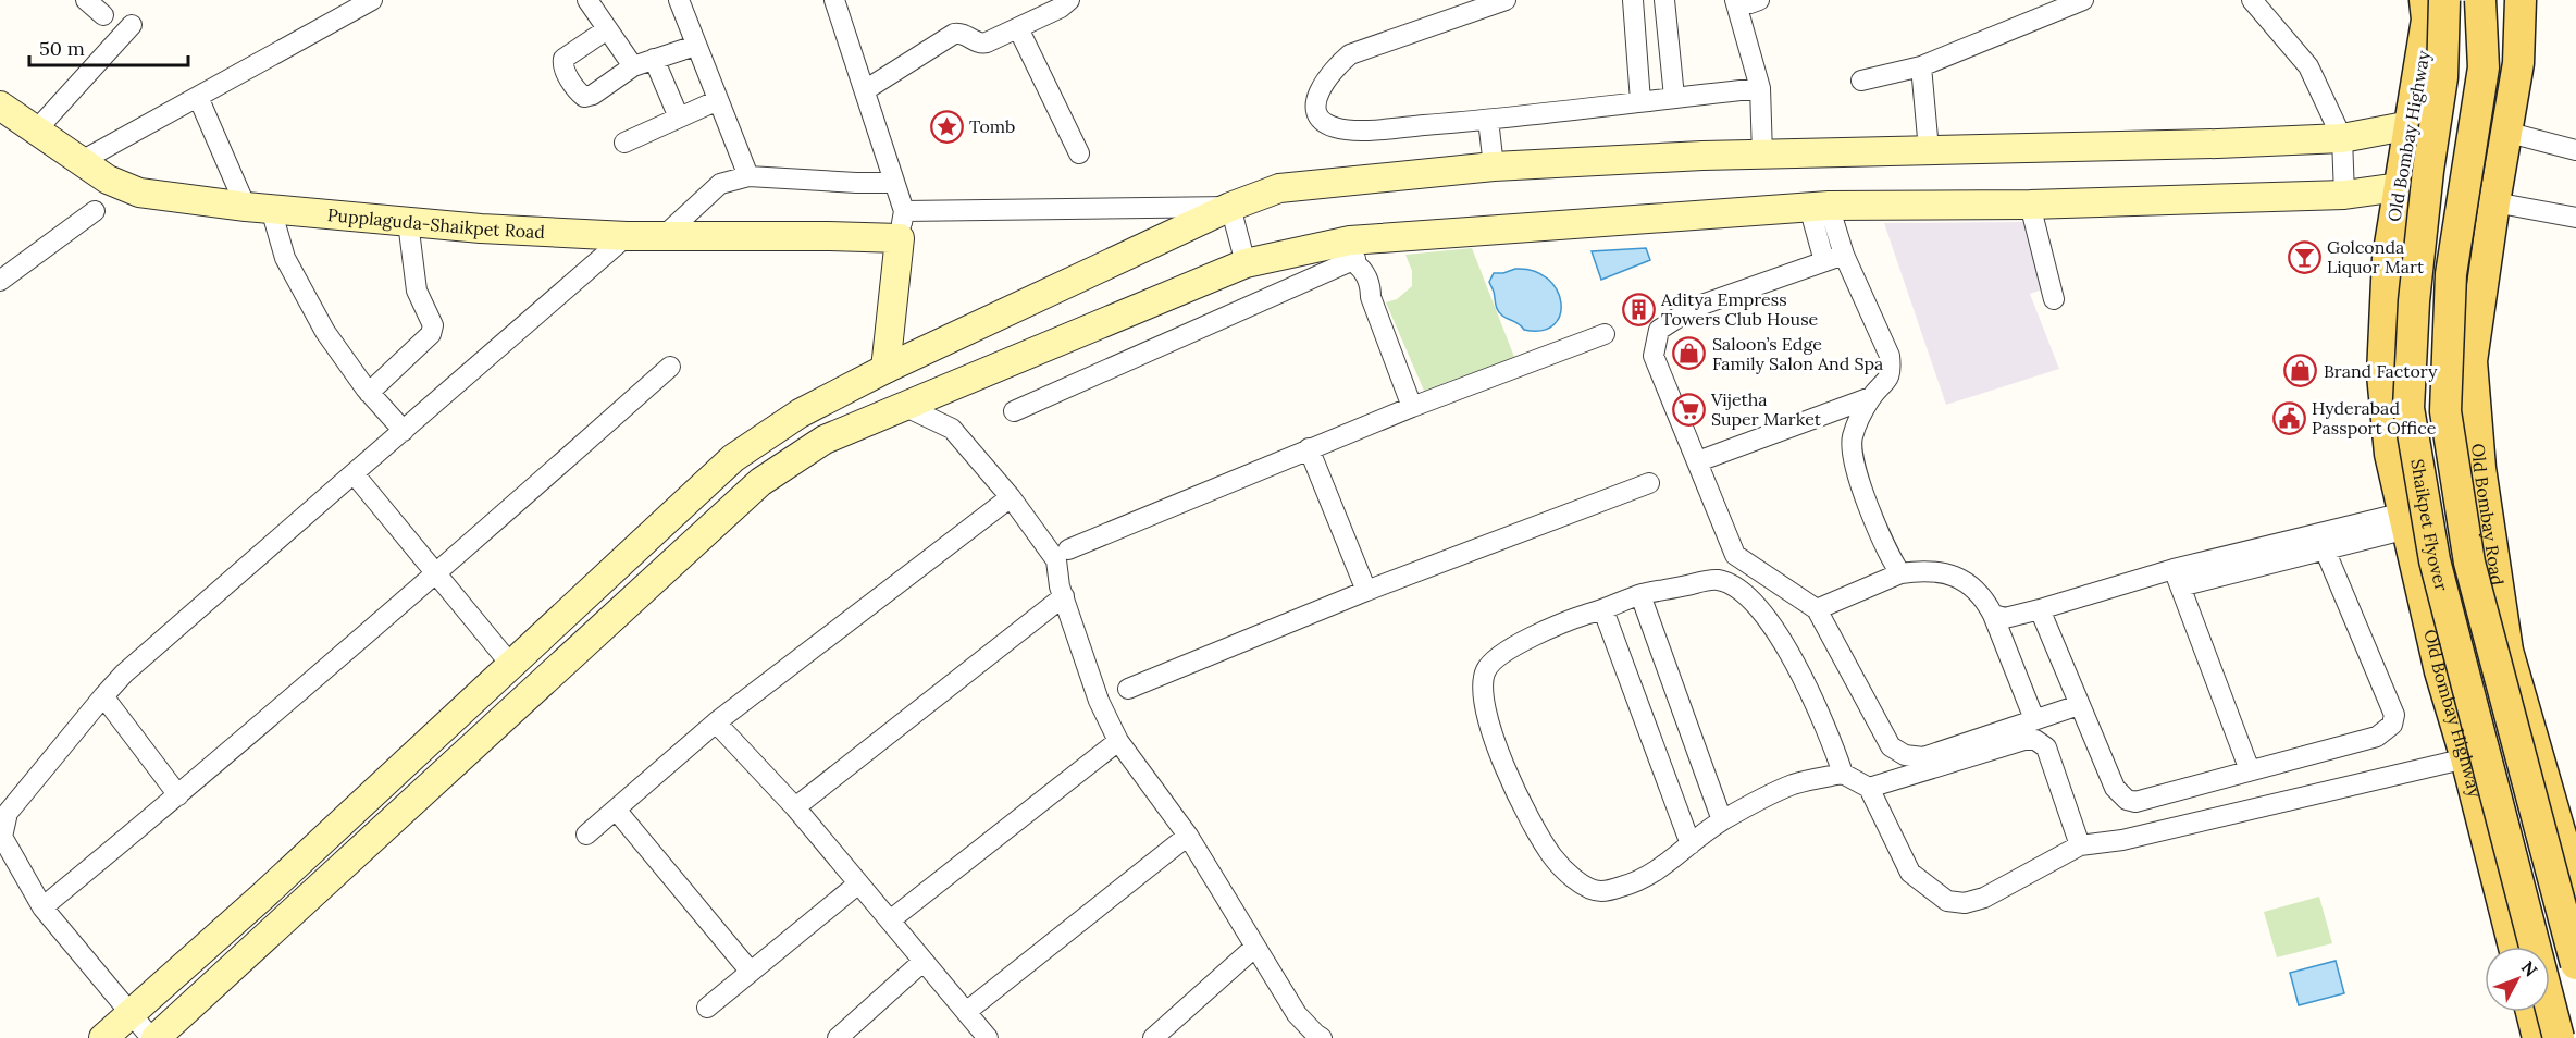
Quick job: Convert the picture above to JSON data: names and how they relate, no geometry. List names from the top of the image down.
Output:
{
  "streets": {
    "main road": ["Old Bombay Highway", "Old Bombay Road", "Shaikpet Flyover"],
    "street": ["Pupplaguda-Shaikpet Road"]
  },
  "places": {
    "place": ["Tomb"],
    "bar": ["Golconda Liquor Mart"],
    "building": ["Aditya Empress Towers Club House"],
    "shop": ["Saloon’s Edge Family Salon And Spa", "Brand Factory"],
    "supermarket": ["Vijetha Super Market"],
    "public building": ["Hyderabad Passport Office"]
  },
  "scale_bar": "50 m",
  "north": "top right"
}
